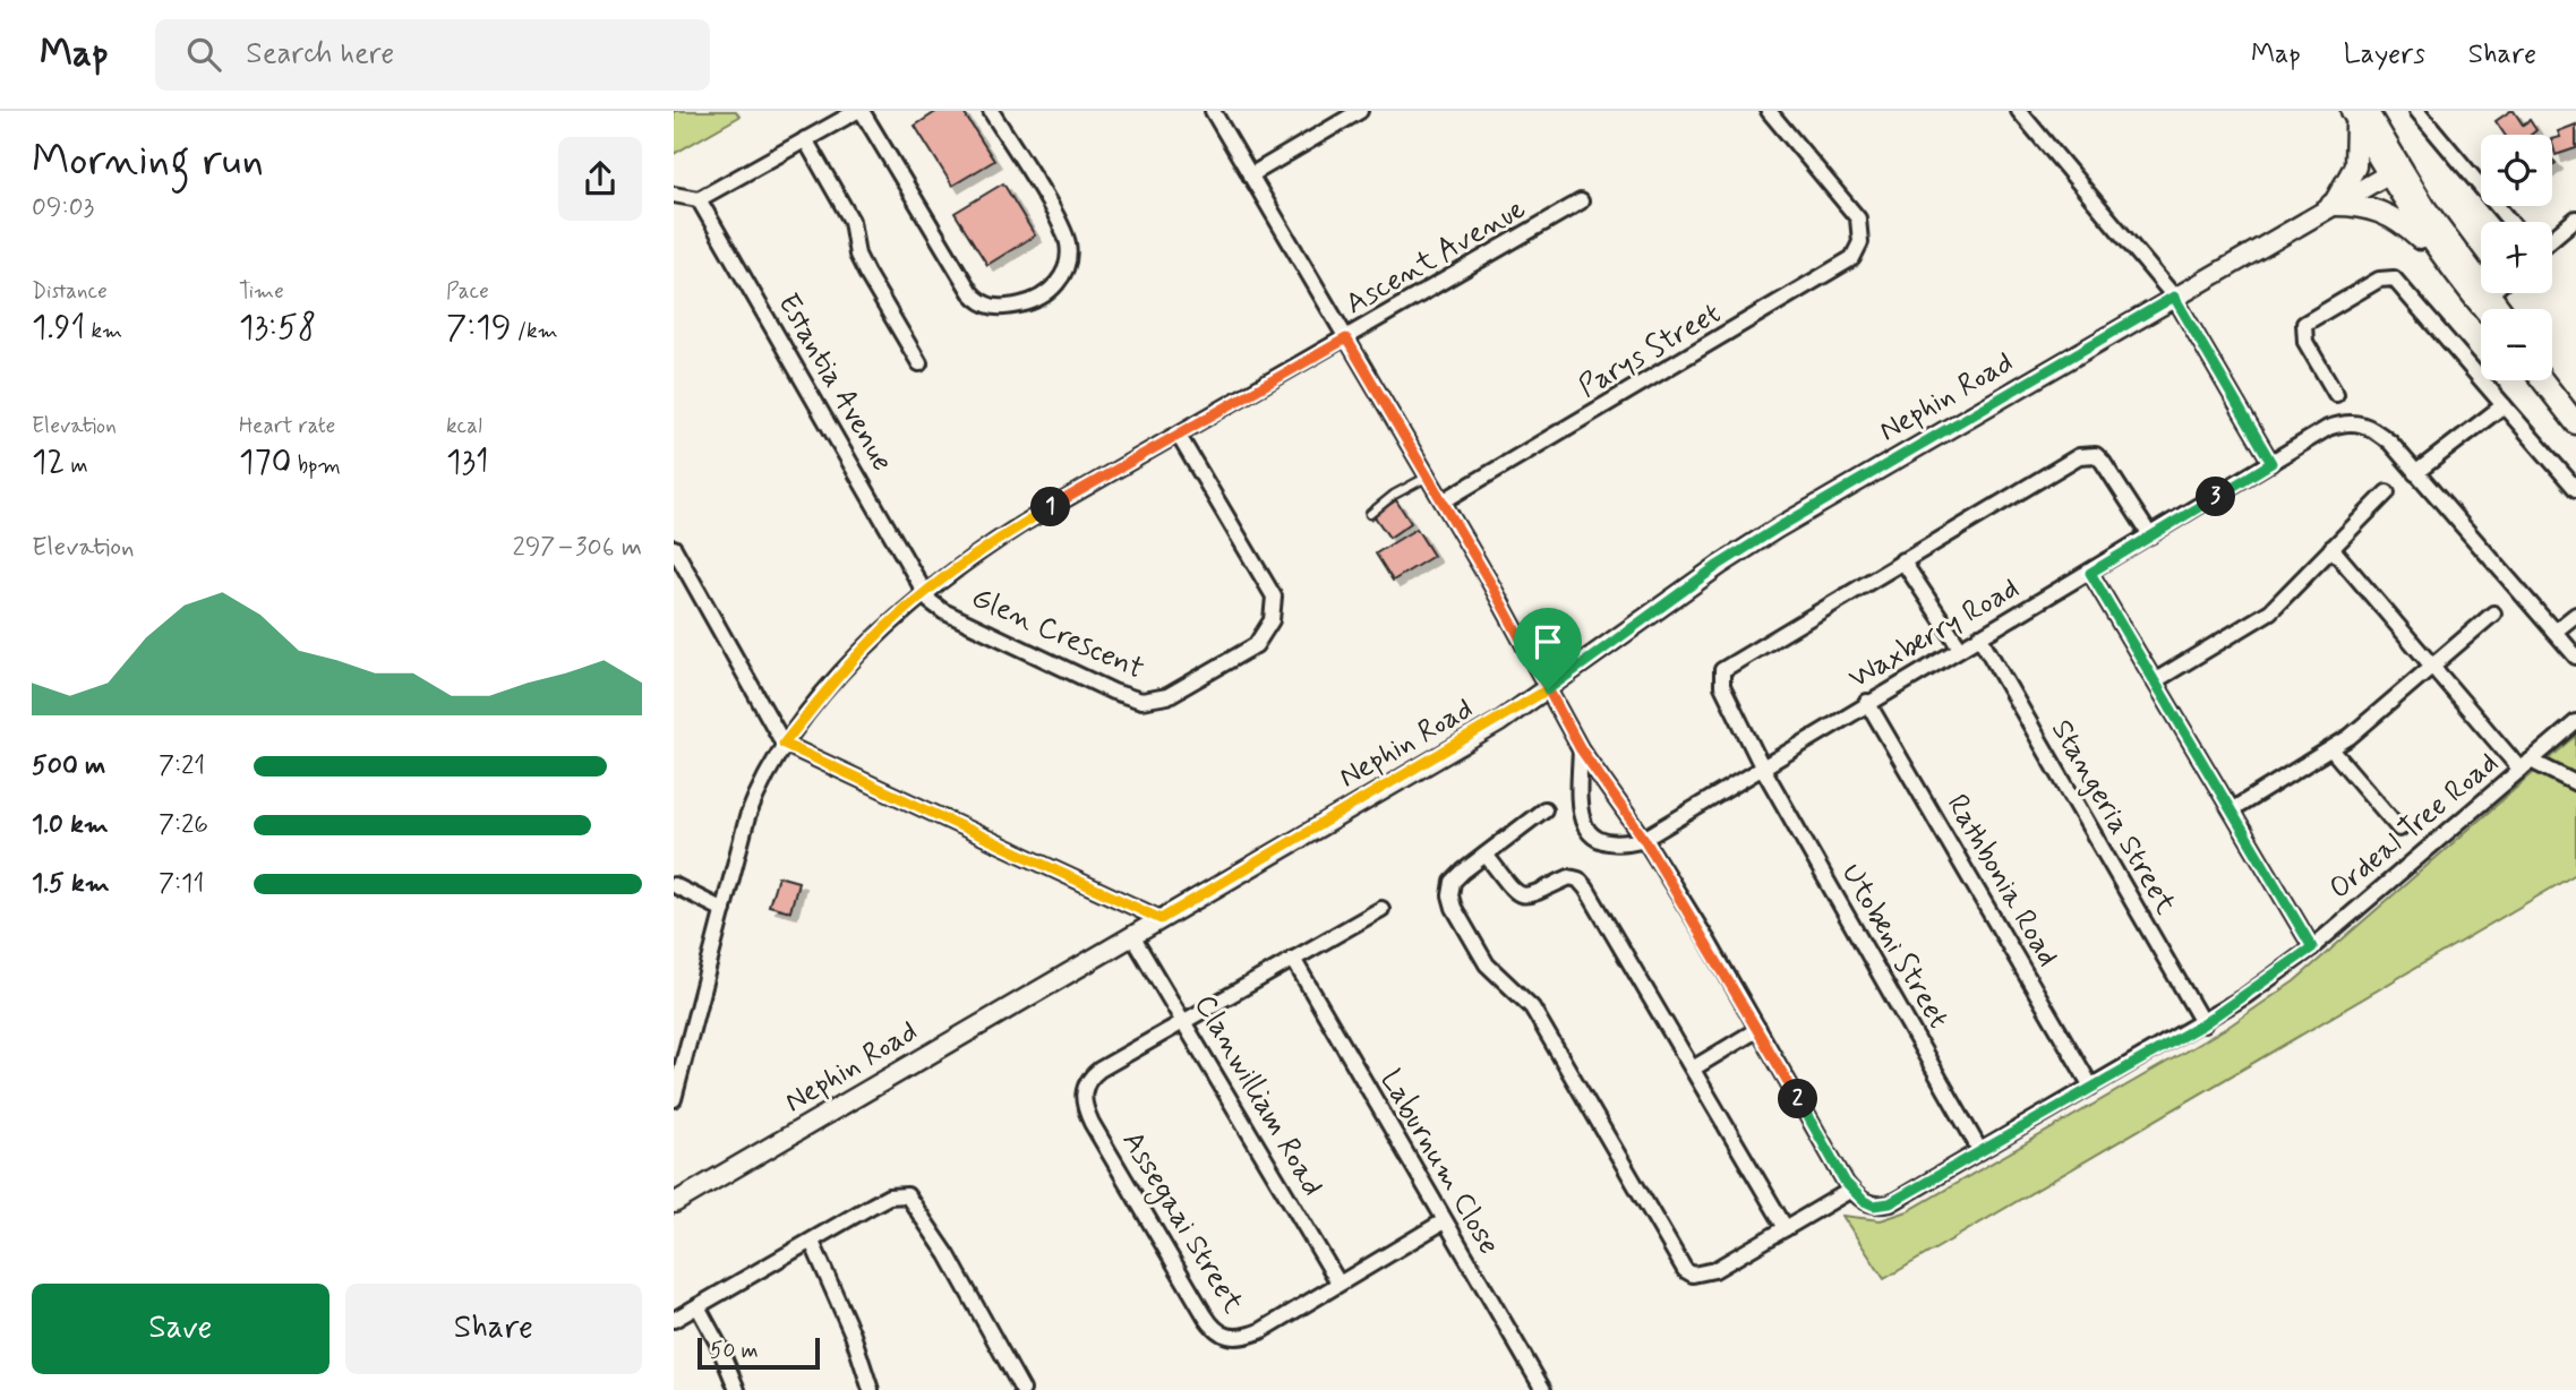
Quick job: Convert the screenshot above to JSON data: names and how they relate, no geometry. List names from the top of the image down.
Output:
{
  "streets": {
    "street": [
      "Ascent Avenue",
      "Parys Street",
      "Estantia Avenue",
      "Nephin Road",
      "Glen Crescent",
      "Waxberry Road",
      "Stangeria Street",
      "Ordeal Tree Road",
      "Rathbonia Road",
      "Utobeni Street",
      "Clanwilliam Road",
      "Laburnum Close",
      "Assegaai Street"
    ]
  },
  "crossings": [
    ["Ascent Avenue", "Estantia Avenue"],
    ["Ascent Avenue", "Glen Crescent"],
    ["Estantia Avenue", "Glen Crescent"],
    ["Nephin Road", "Clanwilliam Road"],
    ["Waxberry Road", "Stangeria Street"],
    ["Waxberry Road", "Rathbonia Road"],
    ["Waxberry Road", "Utobeni Street"],
    ["Stangeria Street", "Ordeal Tree Road"],
    ["Ordeal Tree Road", "Rathbonia Road"],
    ["Ordeal Tree Road", "Utobeni Street"],
    ["Clanwilliam Road", "Assegaai Street"]
  ],
  "scale_bar": "50 m",
  "page": {
    "header": "Map",
    "search": "Search here",
    "nav": ["Map", "Layers", "Share"],
    "heading": ["Morning run", "09:03"],
    "map_buttons": ["+", "−"],
    "stats": [
      ["Distance", "1.91 km"],
      ["Time", "13:58"],
      ["Pace", "7:19 /km"],
      ["Elevation", "12 m"],
      ["Heart rate", "170 bpm"],
      ["kcal", "131"]
    ],
    "pins": ["3", "1", "2"],
    "chart": ["Elevation", "297–306 m"],
    "list": [
      {
        "name": "500 m",
        "note": "7:21"
      },
      {
        "name": "1.0 km",
        "note": "7:26"
      },
      {
        "name": "1.5 km",
        "note": "7:11"
      }
    ],
    "buttons": ["Save", "Share"],
    "scale": "50 m"
  }
}
